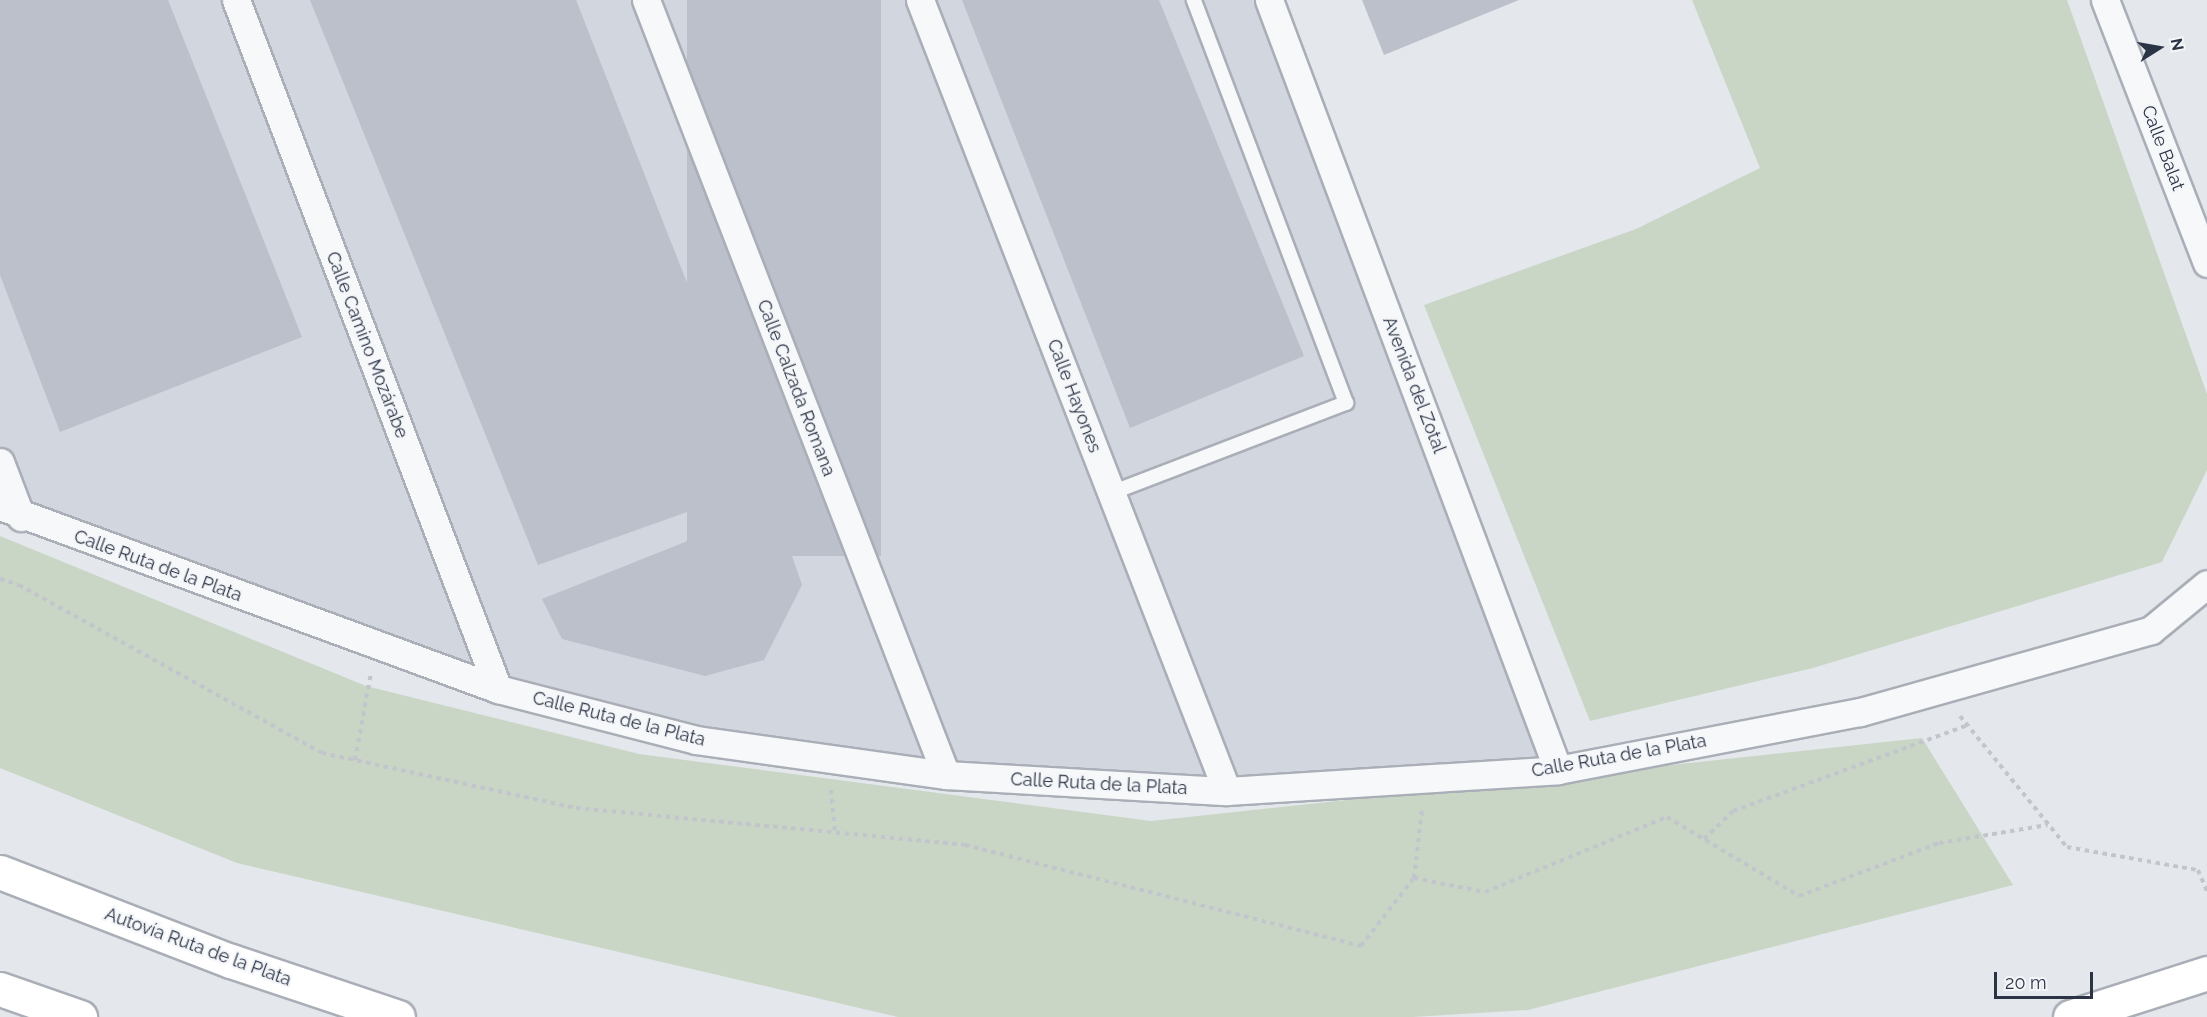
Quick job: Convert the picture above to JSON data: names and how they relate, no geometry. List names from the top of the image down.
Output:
{
  "streets": {
    "highway": ["Autovía Ruta de la Plata"],
    "street": [
      "Calle Balat",
      "Calle Camino Mozárabe",
      "Avenida del Zotal",
      "Calle Calzada Romana",
      "Calle Hayones",
      "Calle Ruta de la Plata"
    ]
  },
  "crossings": [
    ["Calle Camino Mozárabe", "Calle Ruta de la Plata"],
    ["Avenida del Zotal", "Calle Ruta de la Plata"],
    ["Calle Calzada Romana", "Calle Ruta de la Plata"],
    ["Calle Hayones", "Calle Ruta de la Plata"]
  ],
  "scale_bar": "20 m",
  "north": "right"
}
